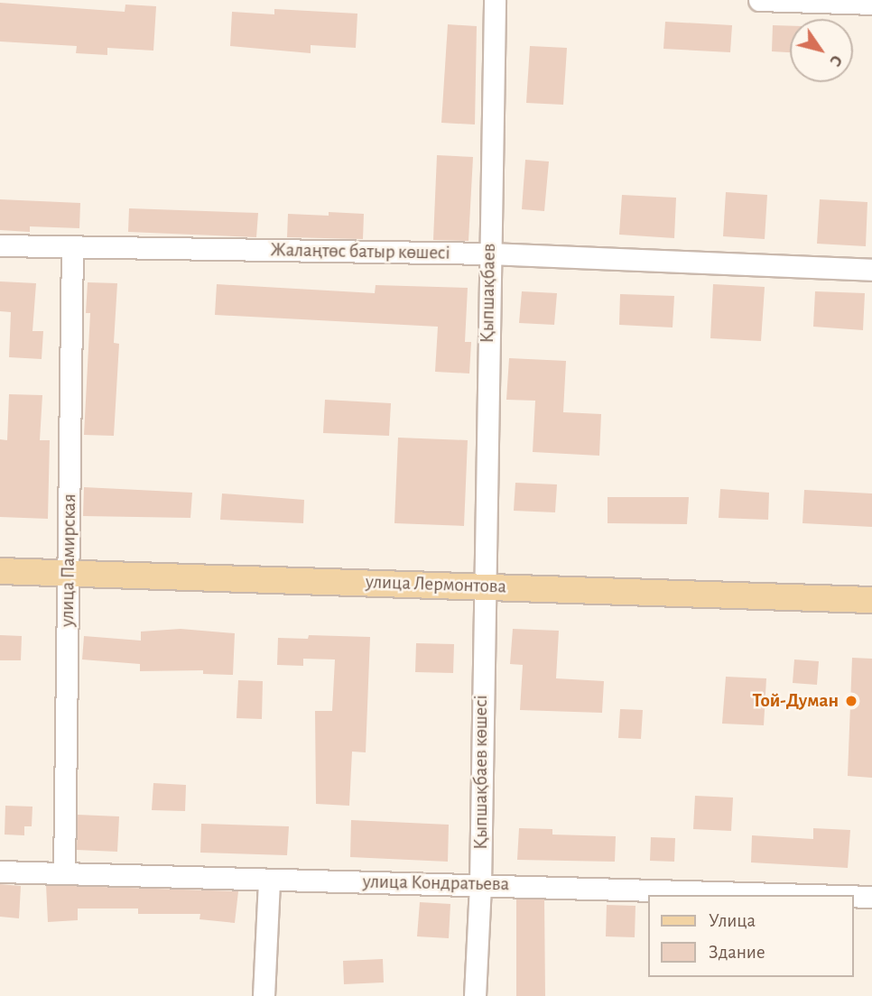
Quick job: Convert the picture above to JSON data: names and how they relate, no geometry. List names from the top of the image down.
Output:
{
  "streets": {
    "main road": ["улица Лермонтова"],
    "street": [
      "Жалаңтөс батыр көшесі",
      "Қыпшақбаев",
      "улица Памирская",
      "Қыпшақбаев көшесі",
      "улица Кондратьева"
    ]
  },
  "crossings": [
    ["Жалаңтөс батыр көшесі", "Қыпшақбаев"],
    ["Жалаңтөс батыр көшесі", "улица Памирская"],
    ["Қыпшақбаев", "улица Лермонтова"],
    ["Қыпшақбаев", "Қыпшақбаев көшесі"],
    ["улица Памирская", "улица Лермонтова"],
    ["улица Памирская", "улица Кондратьева"],
    ["улица Лермонтова", "Қыпшақбаев көшесі"],
    ["Қыпшақбаев көшесі", "улица Кондратьева"]
  ],
  "places": ["Той-Думан"],
  "legend": ["Улица", "Здание"],
  "north": "bottom right"
}
